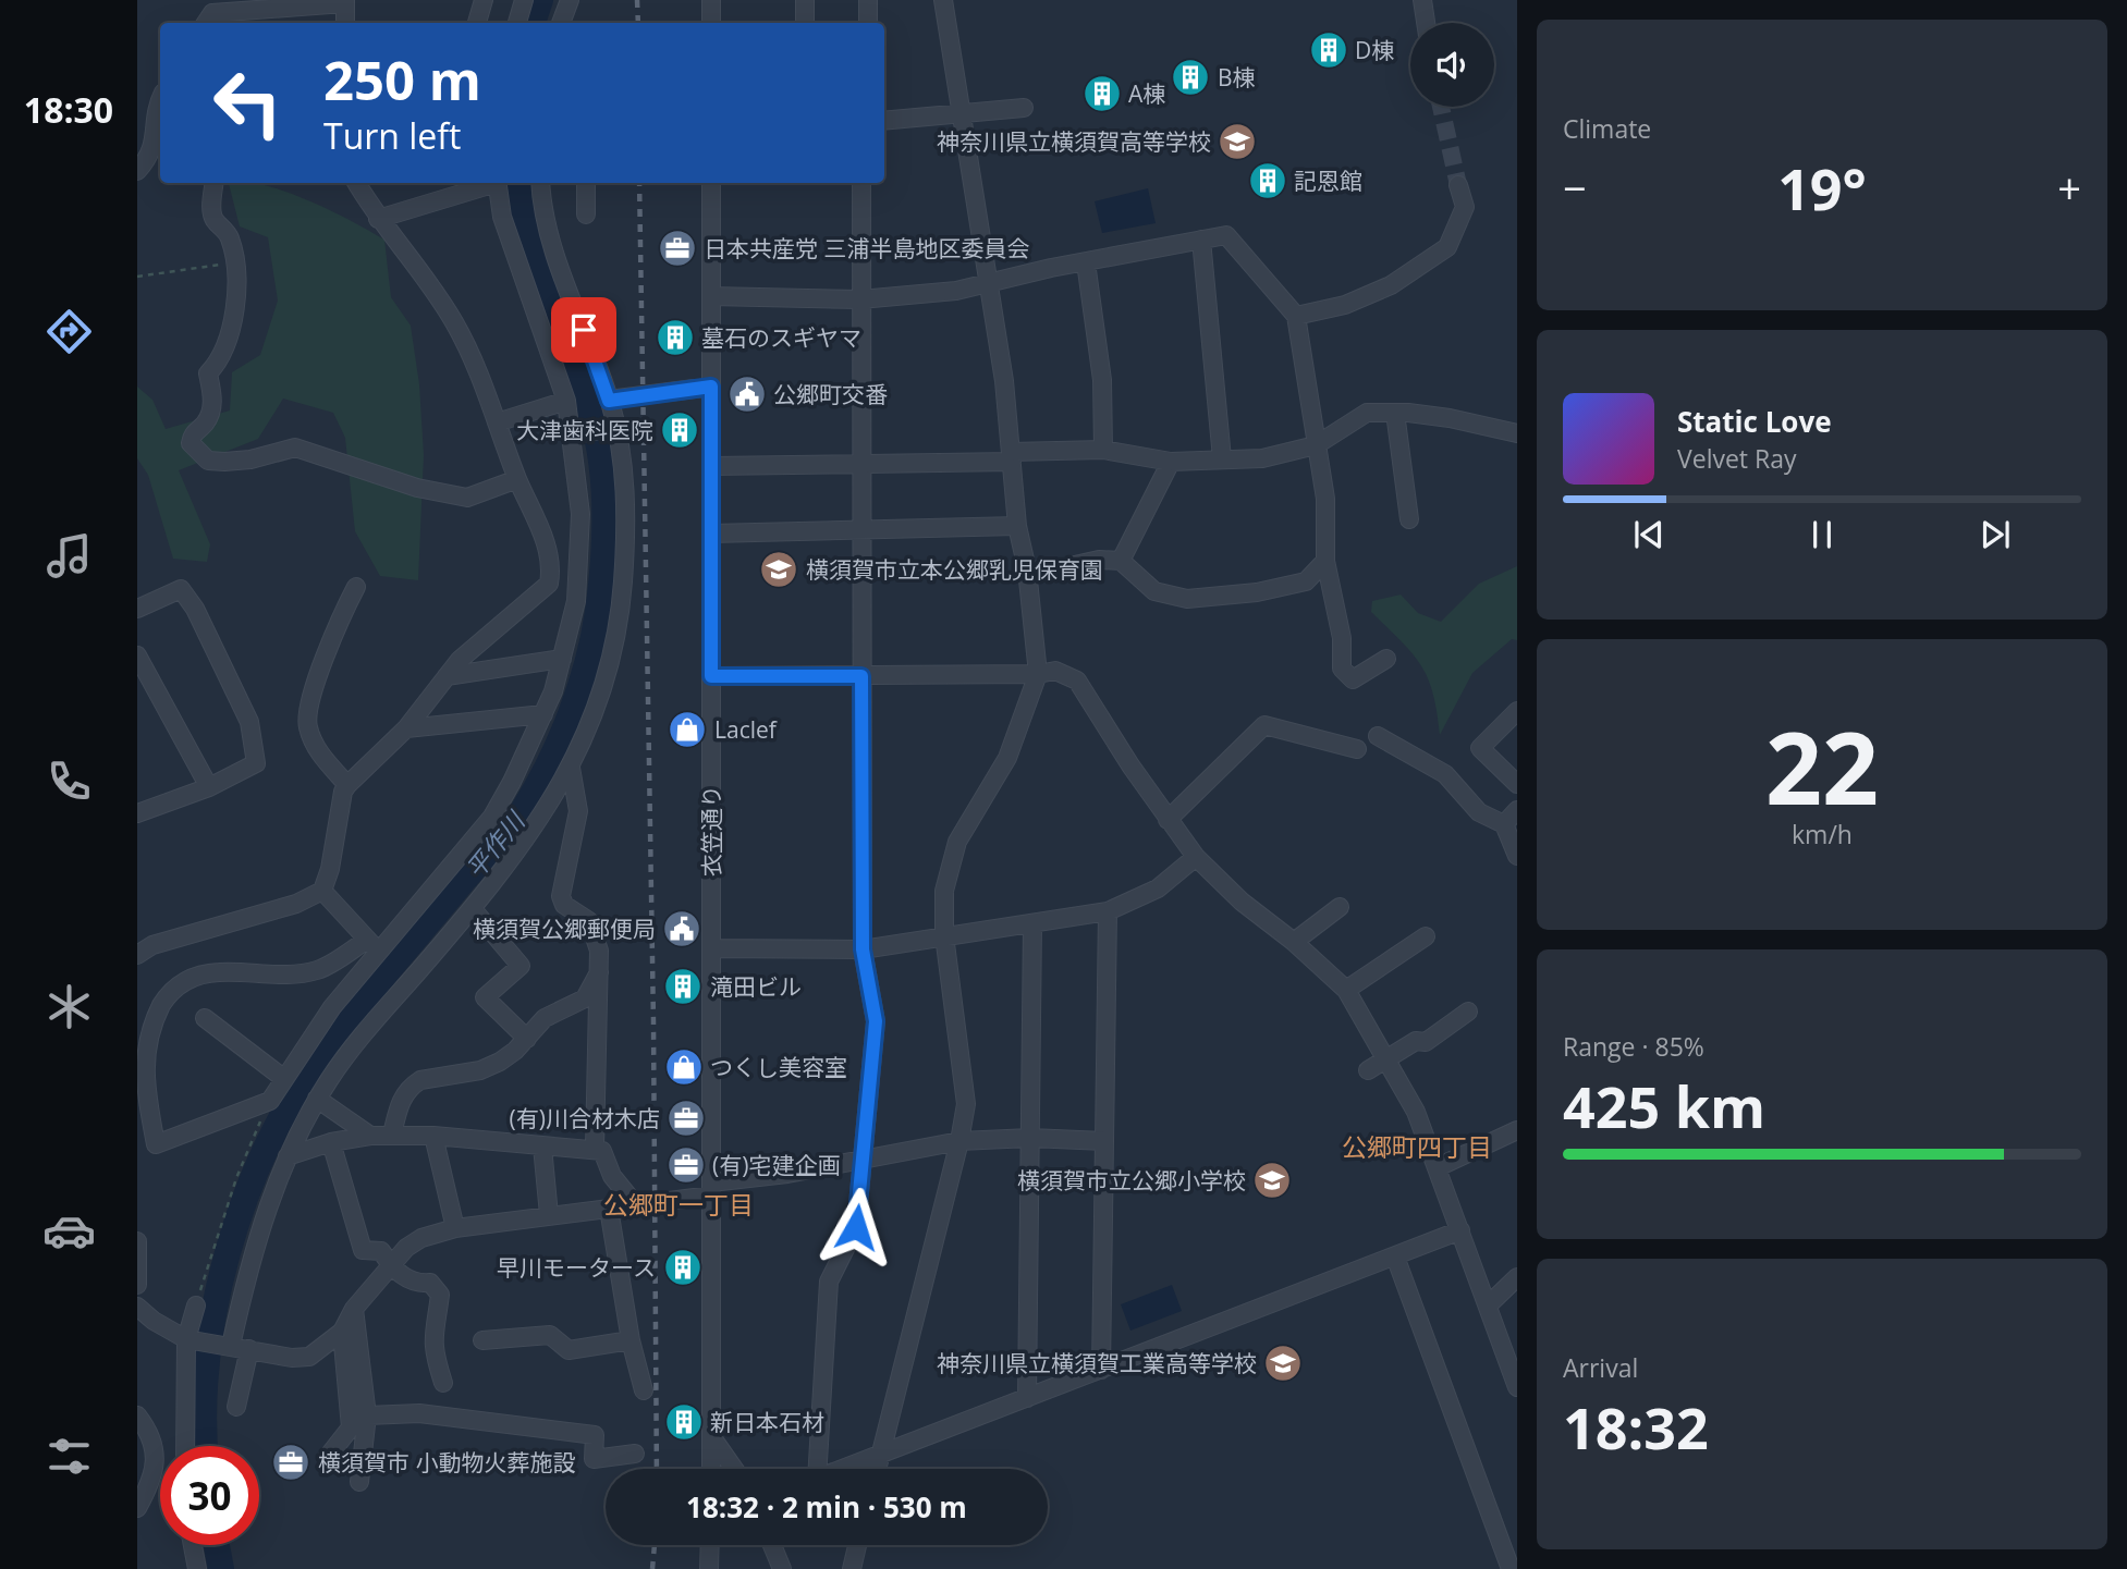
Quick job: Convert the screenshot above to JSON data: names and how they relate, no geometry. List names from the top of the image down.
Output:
{
  "streets": {
    "street": ["衣笠通り"]
  },
  "districts": ["公郷町四丁目", "公郷町一丁目"],
  "water": ["平作川"],
  "places": {
    "building": [
      "D棟",
      "B棟",
      "A棟",
      "記恩館",
      "墓石のスギヤマ",
      "大津歯科医院",
      "滝田ビル",
      "早川モータース",
      "新日本石材"
    ],
    "school or university": [
      "神奈川県立横須賀高等学校",
      "横須賀市立本公郷乳児保育園",
      "横須賀市立公郷小学校",
      "神奈川県立横須賀工業高等学校"
    ],
    "office": [
      "日本共産党 三浦半島地区委員会",
      "(有)川合材木店",
      "(有)宅建企画",
      "横須賀市 小動物火葬施設"
    ],
    "public building": ["公郷町交番", "横須賀公郷郵便局"],
    "shop": ["Laclef", "つくし美容室"]
  },
  "page": {
    "tabs": "18:30",
    "tile": [
      "Climate",
      ["22", "km/h"],
      ["Range · 85%", "425 km"],
      ["Arrival", "18:32"]
    ],
    "turn": ["250 m", "Turn left"],
    "heat": ["−", "19°", "+"],
    "song": ["Static Love", "Velvet Ray"],
    "limit": "30",
    "trip": "18:32 · 2 min · 530 m"
  }
}
